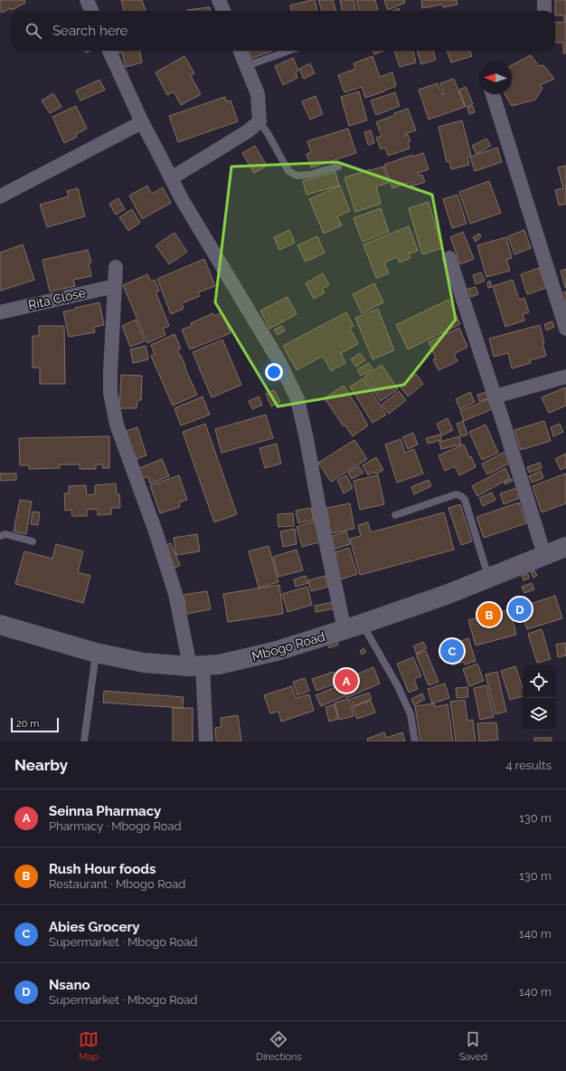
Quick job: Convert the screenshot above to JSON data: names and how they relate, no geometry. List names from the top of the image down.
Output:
{
  "streets": {
    "main road": ["Mbogo Road"],
    "street": ["Rita Close"]
  },
  "scale_bar": "20 m",
  "north": "left",
  "page": {
    "search": "Search here",
    "pins": [
      "D",
      "B",
      "C",
      "A"
    ],
    "scale": "20 m",
    "heading": ["Nearby", "4 results"],
    "list": [
      {
        "mark": "A",
        "name": "Seinna Pharmacy",
        "note": "Pharmacy · Mbogo Road",
        "value": "130 m"
      },
      {
        "mark": "B",
        "name": "Rush Hour foods",
        "note": "Restaurant · Mbogo Road",
        "value": "130 m"
      },
      {
        "mark": "C",
        "name": "Abies Grocery",
        "note": "Supermarket · Mbogo Road",
        "value": "140 m"
      },
      {
        "mark": "D",
        "name": "Nsano",
        "note": "Supermarket · Mbogo Road",
        "value": "140 m"
      }
    ],
    "nav": ["Map", "Directions", "Saved"]
  }
}
